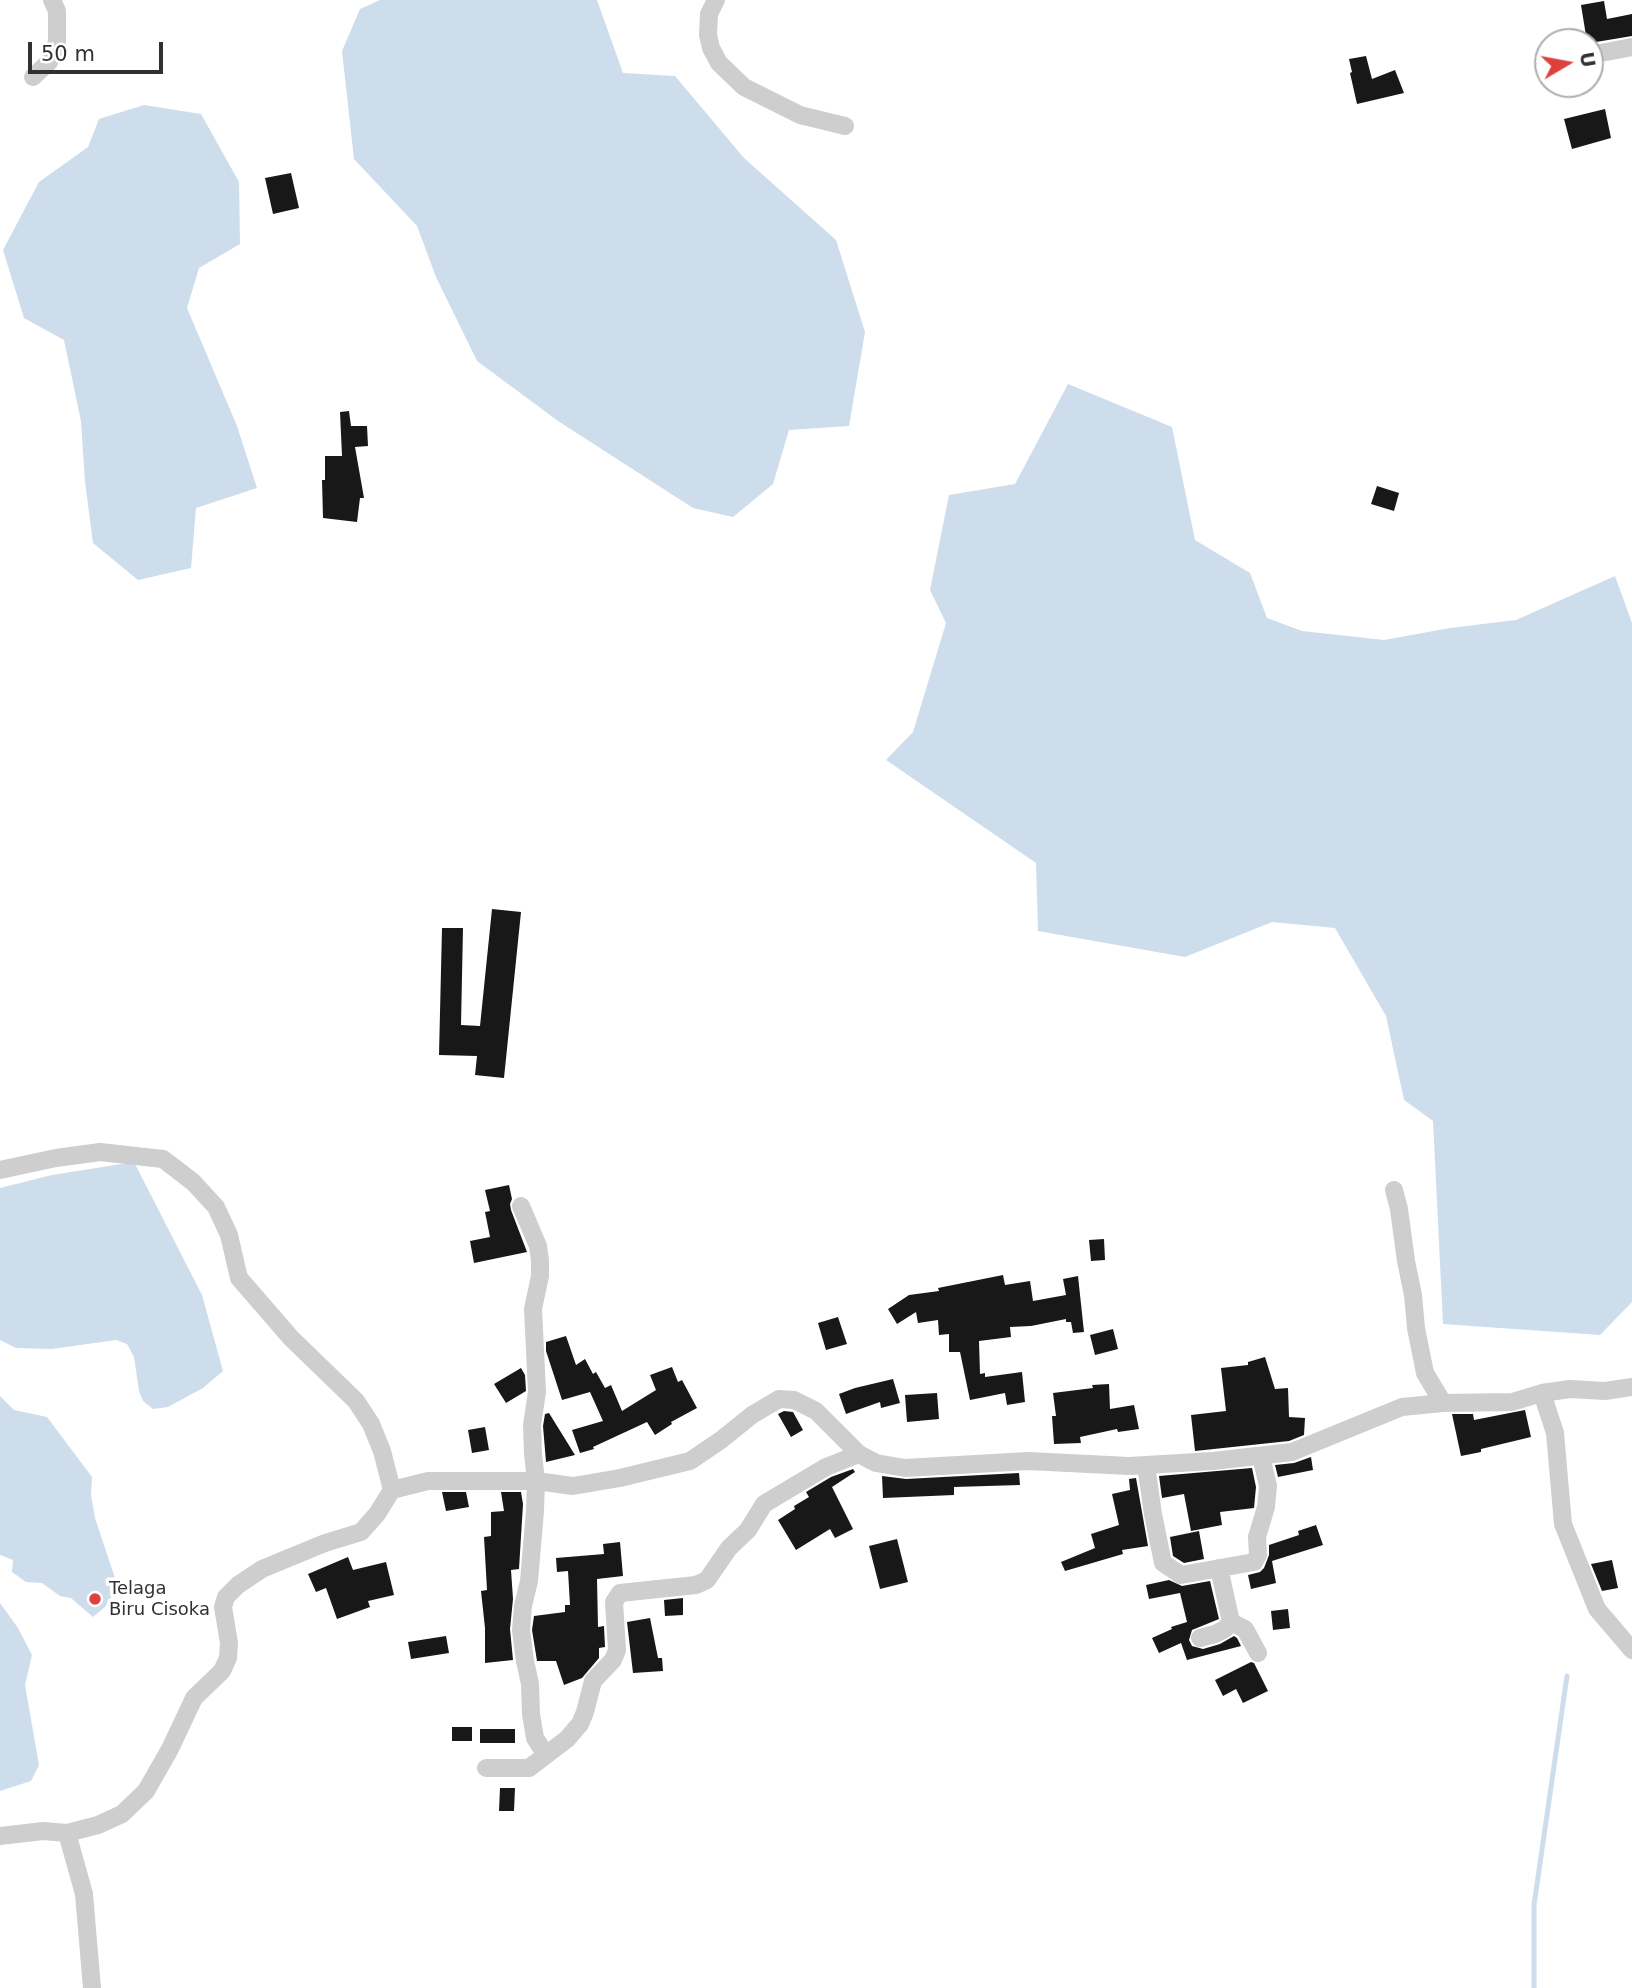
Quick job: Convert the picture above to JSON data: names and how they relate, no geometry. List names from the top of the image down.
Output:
{
  "places": ["Telaga Biru Cisoka"],
  "scale_bar": "50 m",
  "north": "right"
}
